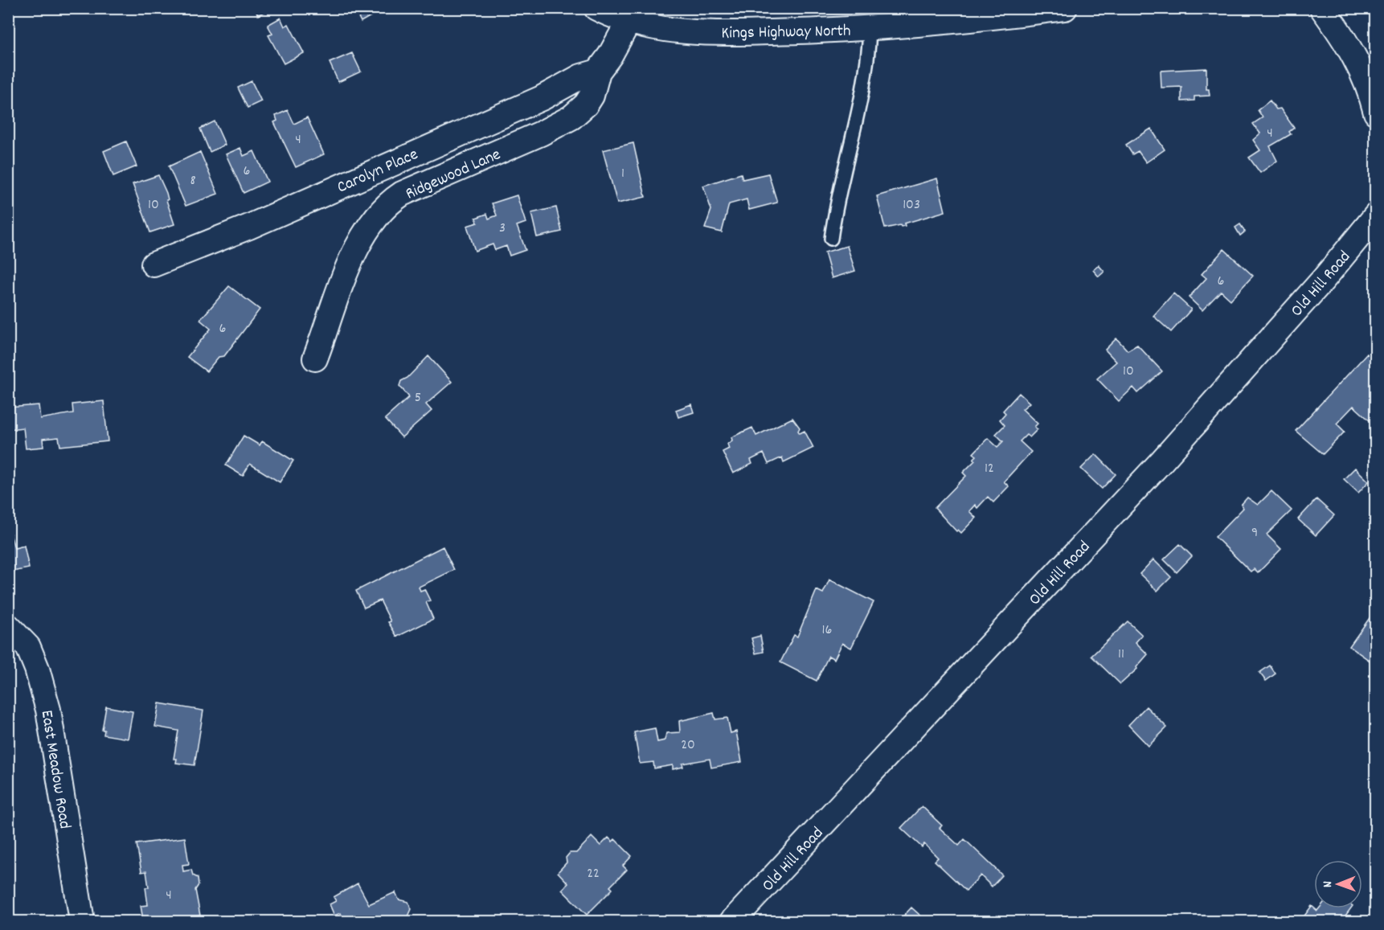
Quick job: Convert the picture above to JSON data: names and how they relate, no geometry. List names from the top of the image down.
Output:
{
  "streets": {
    "street": [
      "Kings Highway North",
      "Carolyn Place",
      "Ridgewood Lane",
      "Old Hill Road",
      "East Meadow Road"
    ]
  },
  "crossings": [
    ["Kings Highway North", "Ridgewood Lane"],
    ["Carolyn Place", "Ridgewood Lane"]
  ],
  "house_numbers": [
    "4",
    "4",
    "6",
    "1",
    "8",
    "10",
    "103",
    "3",
    "6",
    "6",
    "10",
    "5",
    "12",
    "9",
    "16",
    "11",
    "20",
    "22",
    "4"
  ],
  "north": "left"
}
